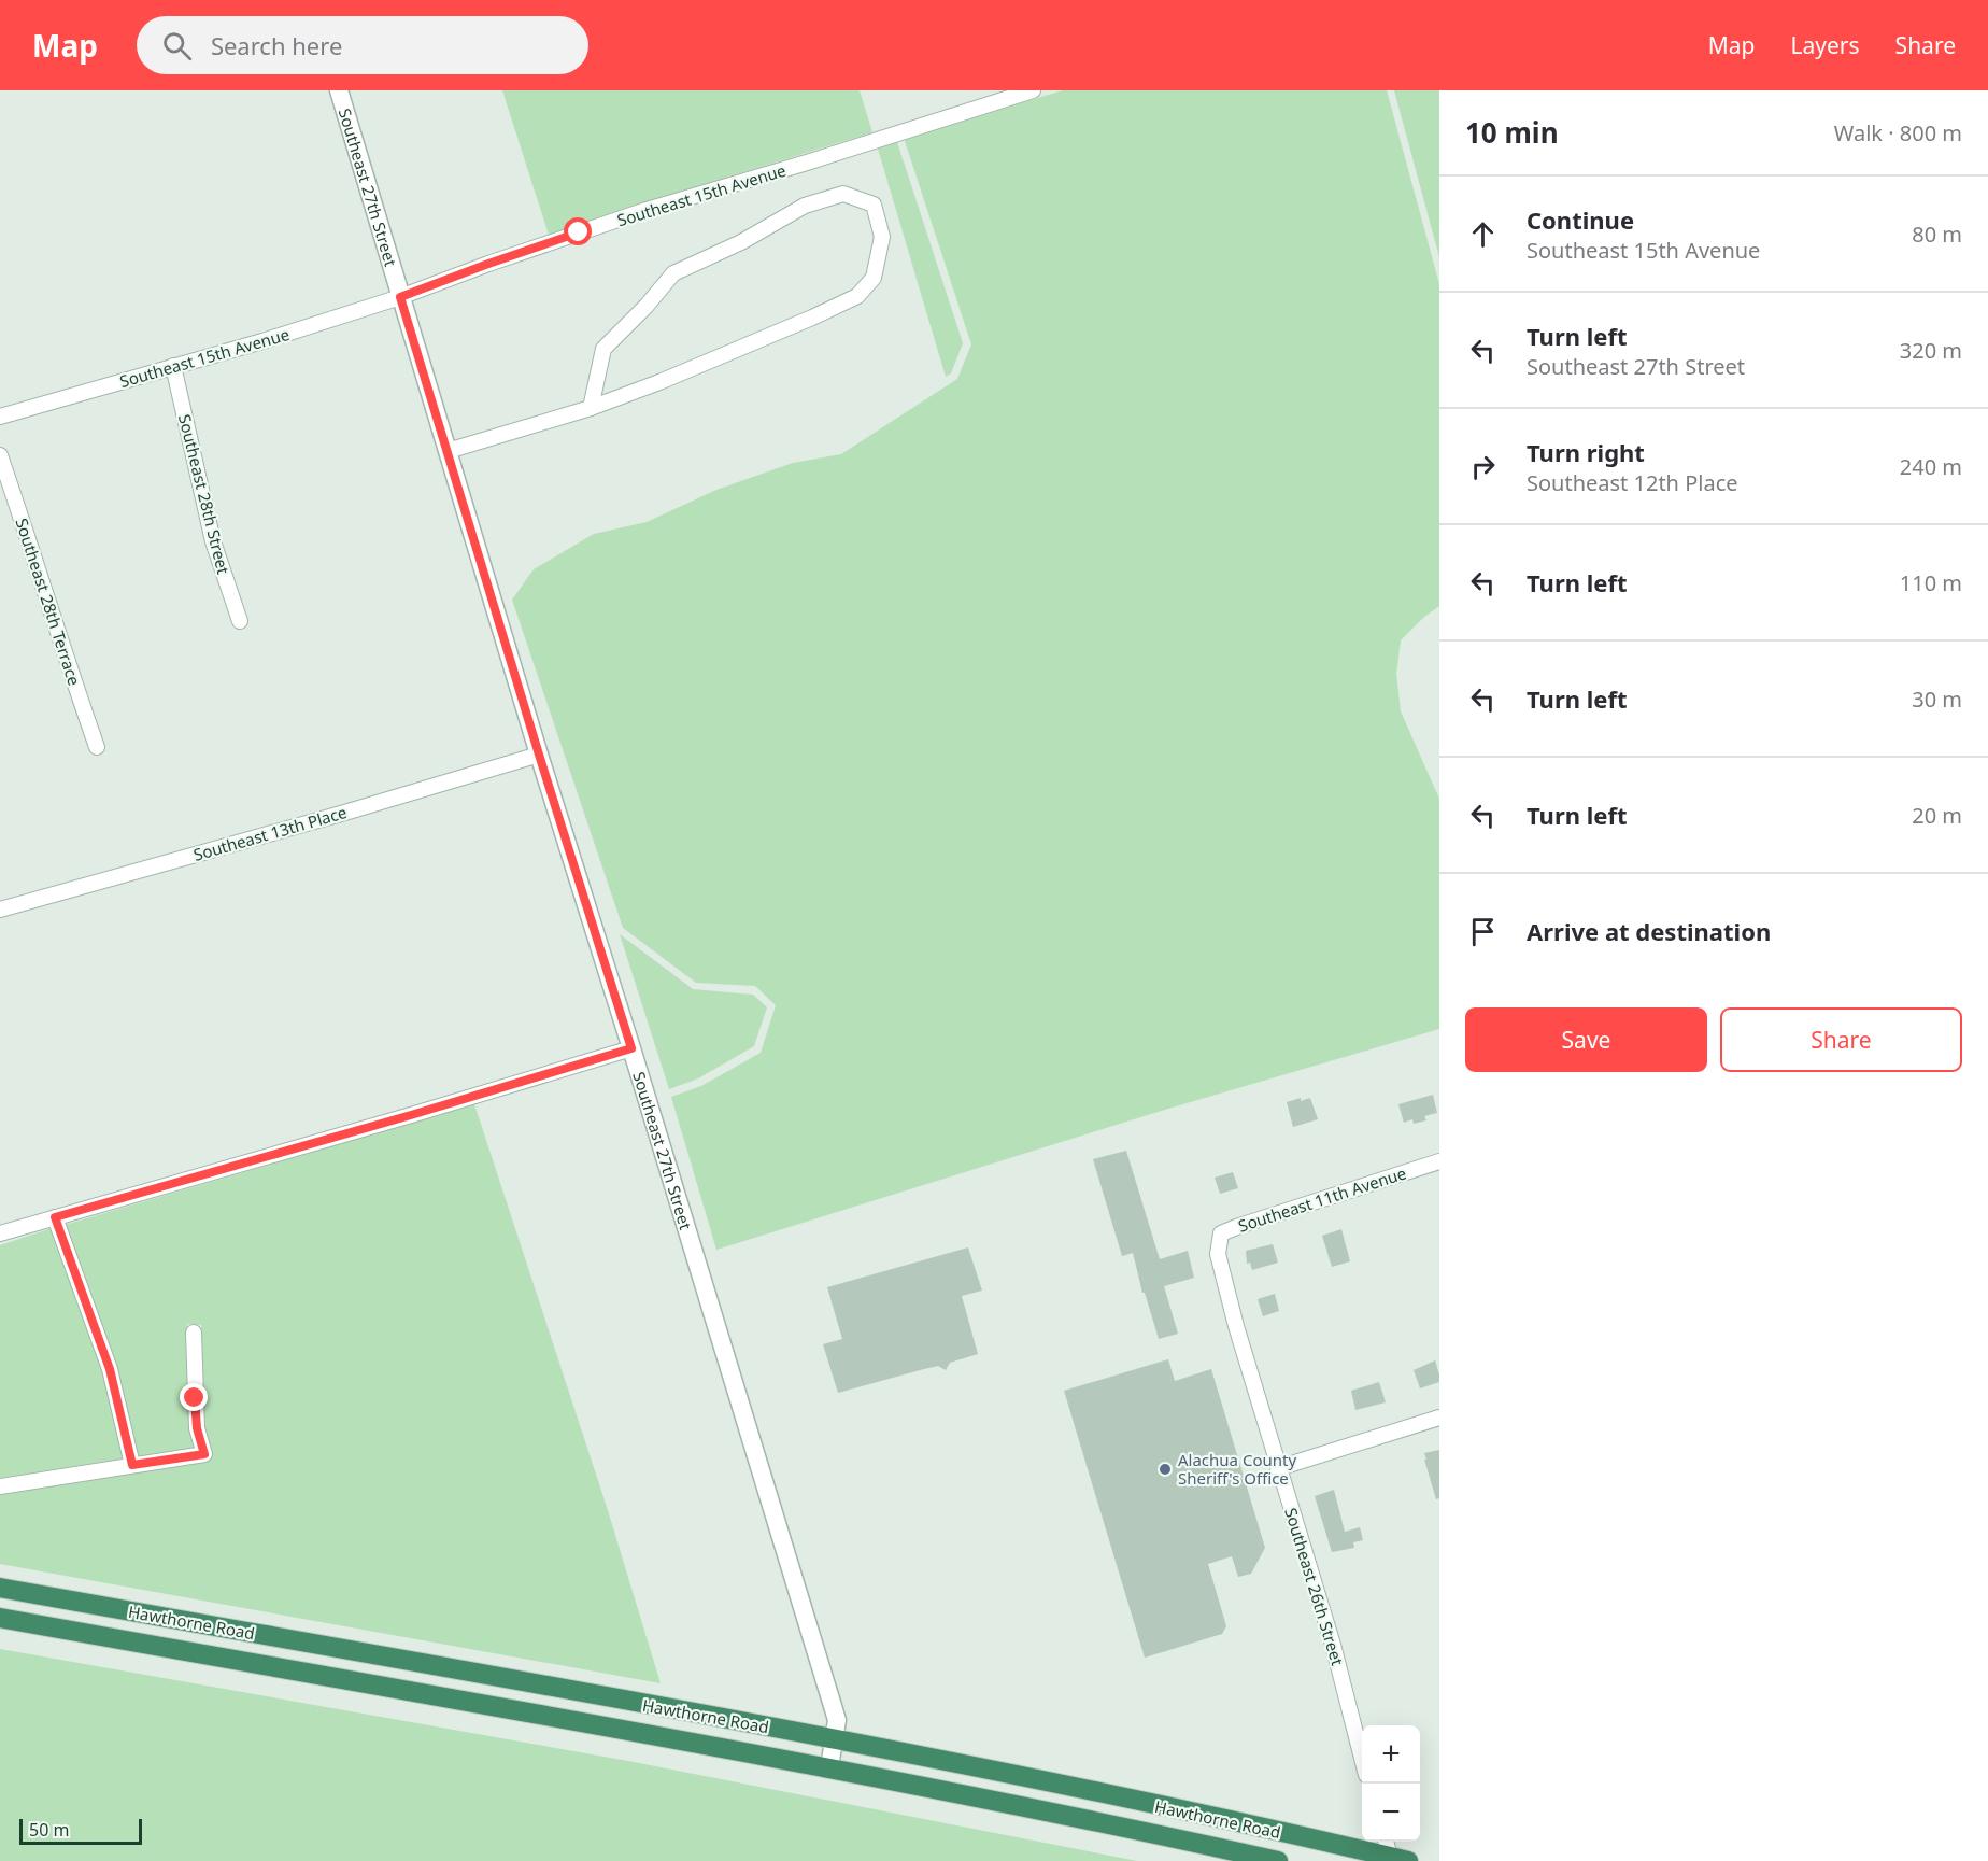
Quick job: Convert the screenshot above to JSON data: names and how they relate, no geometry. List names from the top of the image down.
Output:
{
  "streets": {
    "highway": ["Hawthorne Road"],
    "street": [
      "Southeast 27th Street",
      "Southeast 15th Avenue",
      "Southeast 28th Street",
      "Southeast 28th Terrace",
      "Southeast 13th Place",
      "Southeast 11th Avenue",
      "Southeast 26th Street"
    ]
  },
  "crossings": [
    ["Southeast 27th Street", "Southeast 15th Avenue"],
    ["Southeast 27th Street", "Southeast 13th Place"],
    ["Southeast 27th Street", "Hawthorne Road"],
    ["Southeast 15th Avenue", "Southeast 28th Street"],
    ["Southeast 11th Avenue", "Southeast 26th Street"]
  ],
  "places": ["Alachua County Sheriff's Office"],
  "scale_bar": "50 m",
  "page": {
    "header": "Map",
    "search": "Search here",
    "nav": ["Map", "Layers", "Share"],
    "heading": ["10 min", "Walk · 800 m"],
    "list": [
      ["Continue", "Southeast 15th Avenue", "80 m"],
      ["Turn left", "Southeast 27th Street", "320 m"],
      ["Turn right", "Southeast 12th Place", "240 m"],
      ["Turn left", "110 m"],
      ["Turn left", "30 m"],
      ["Turn left", "20 m"],
      "Arrive at destination"
    ],
    "buttons": ["Save", "Share"],
    "map_buttons": ["+", "−"],
    "scale": "50 m"
  }
}
